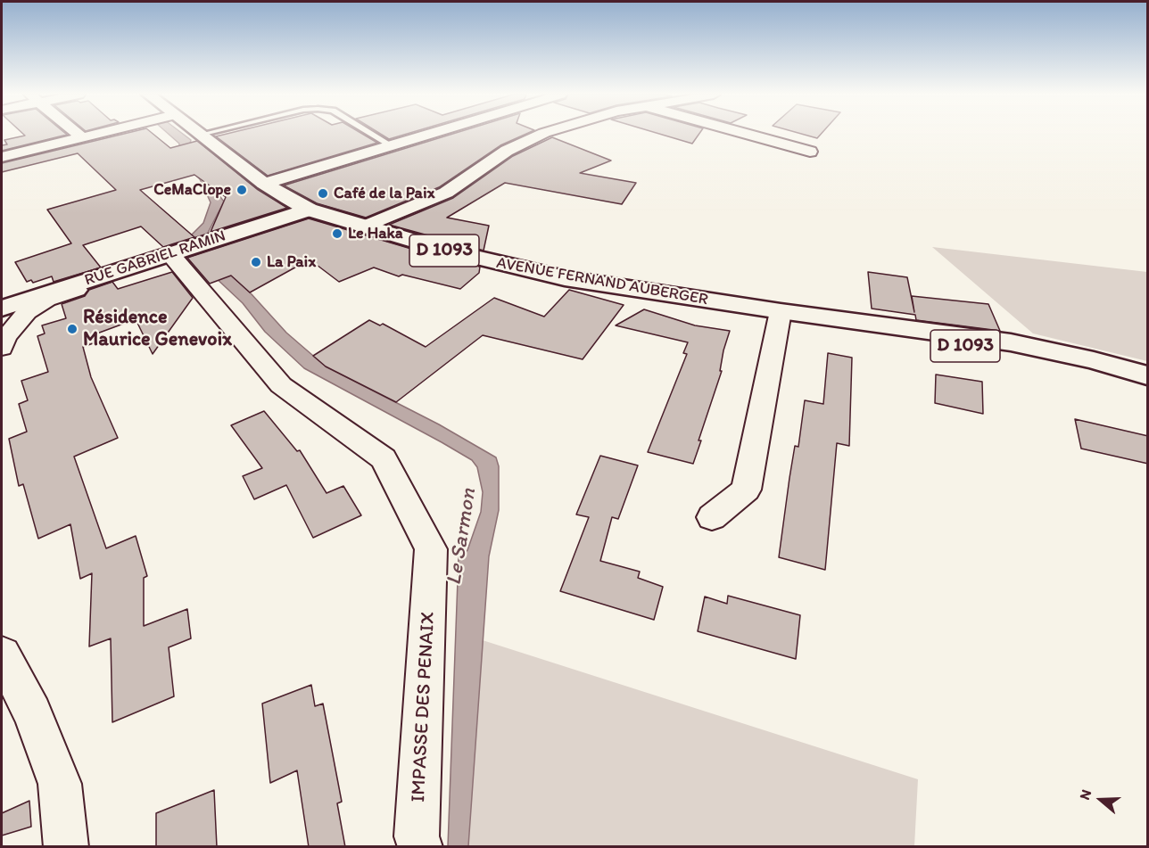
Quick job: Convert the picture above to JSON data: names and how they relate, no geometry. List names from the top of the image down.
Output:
{
  "streets": {
    "main road": ["D 1093", "RUE GABRIEL RAMIN", "AVENUE FERNAND AUBERGER"],
    "street": ["IMPASSE DES PENAIX"]
  },
  "crossings": [
    ["D 1093", "RUE GABRIEL RAMIN"],
    ["D 1093", "AVENUE FERNAND AUBERGER"],
    ["RUE GABRIEL RAMIN", "IMPASSE DES PENAIX"]
  ],
  "water": ["Le Sarmon"],
  "places": [
    "CeMaClope",
    "Café de la Paix",
    "Le Haka",
    "La Paix",
    "Résidence Maurice Genevoix"
  ],
  "north": "left"
}
